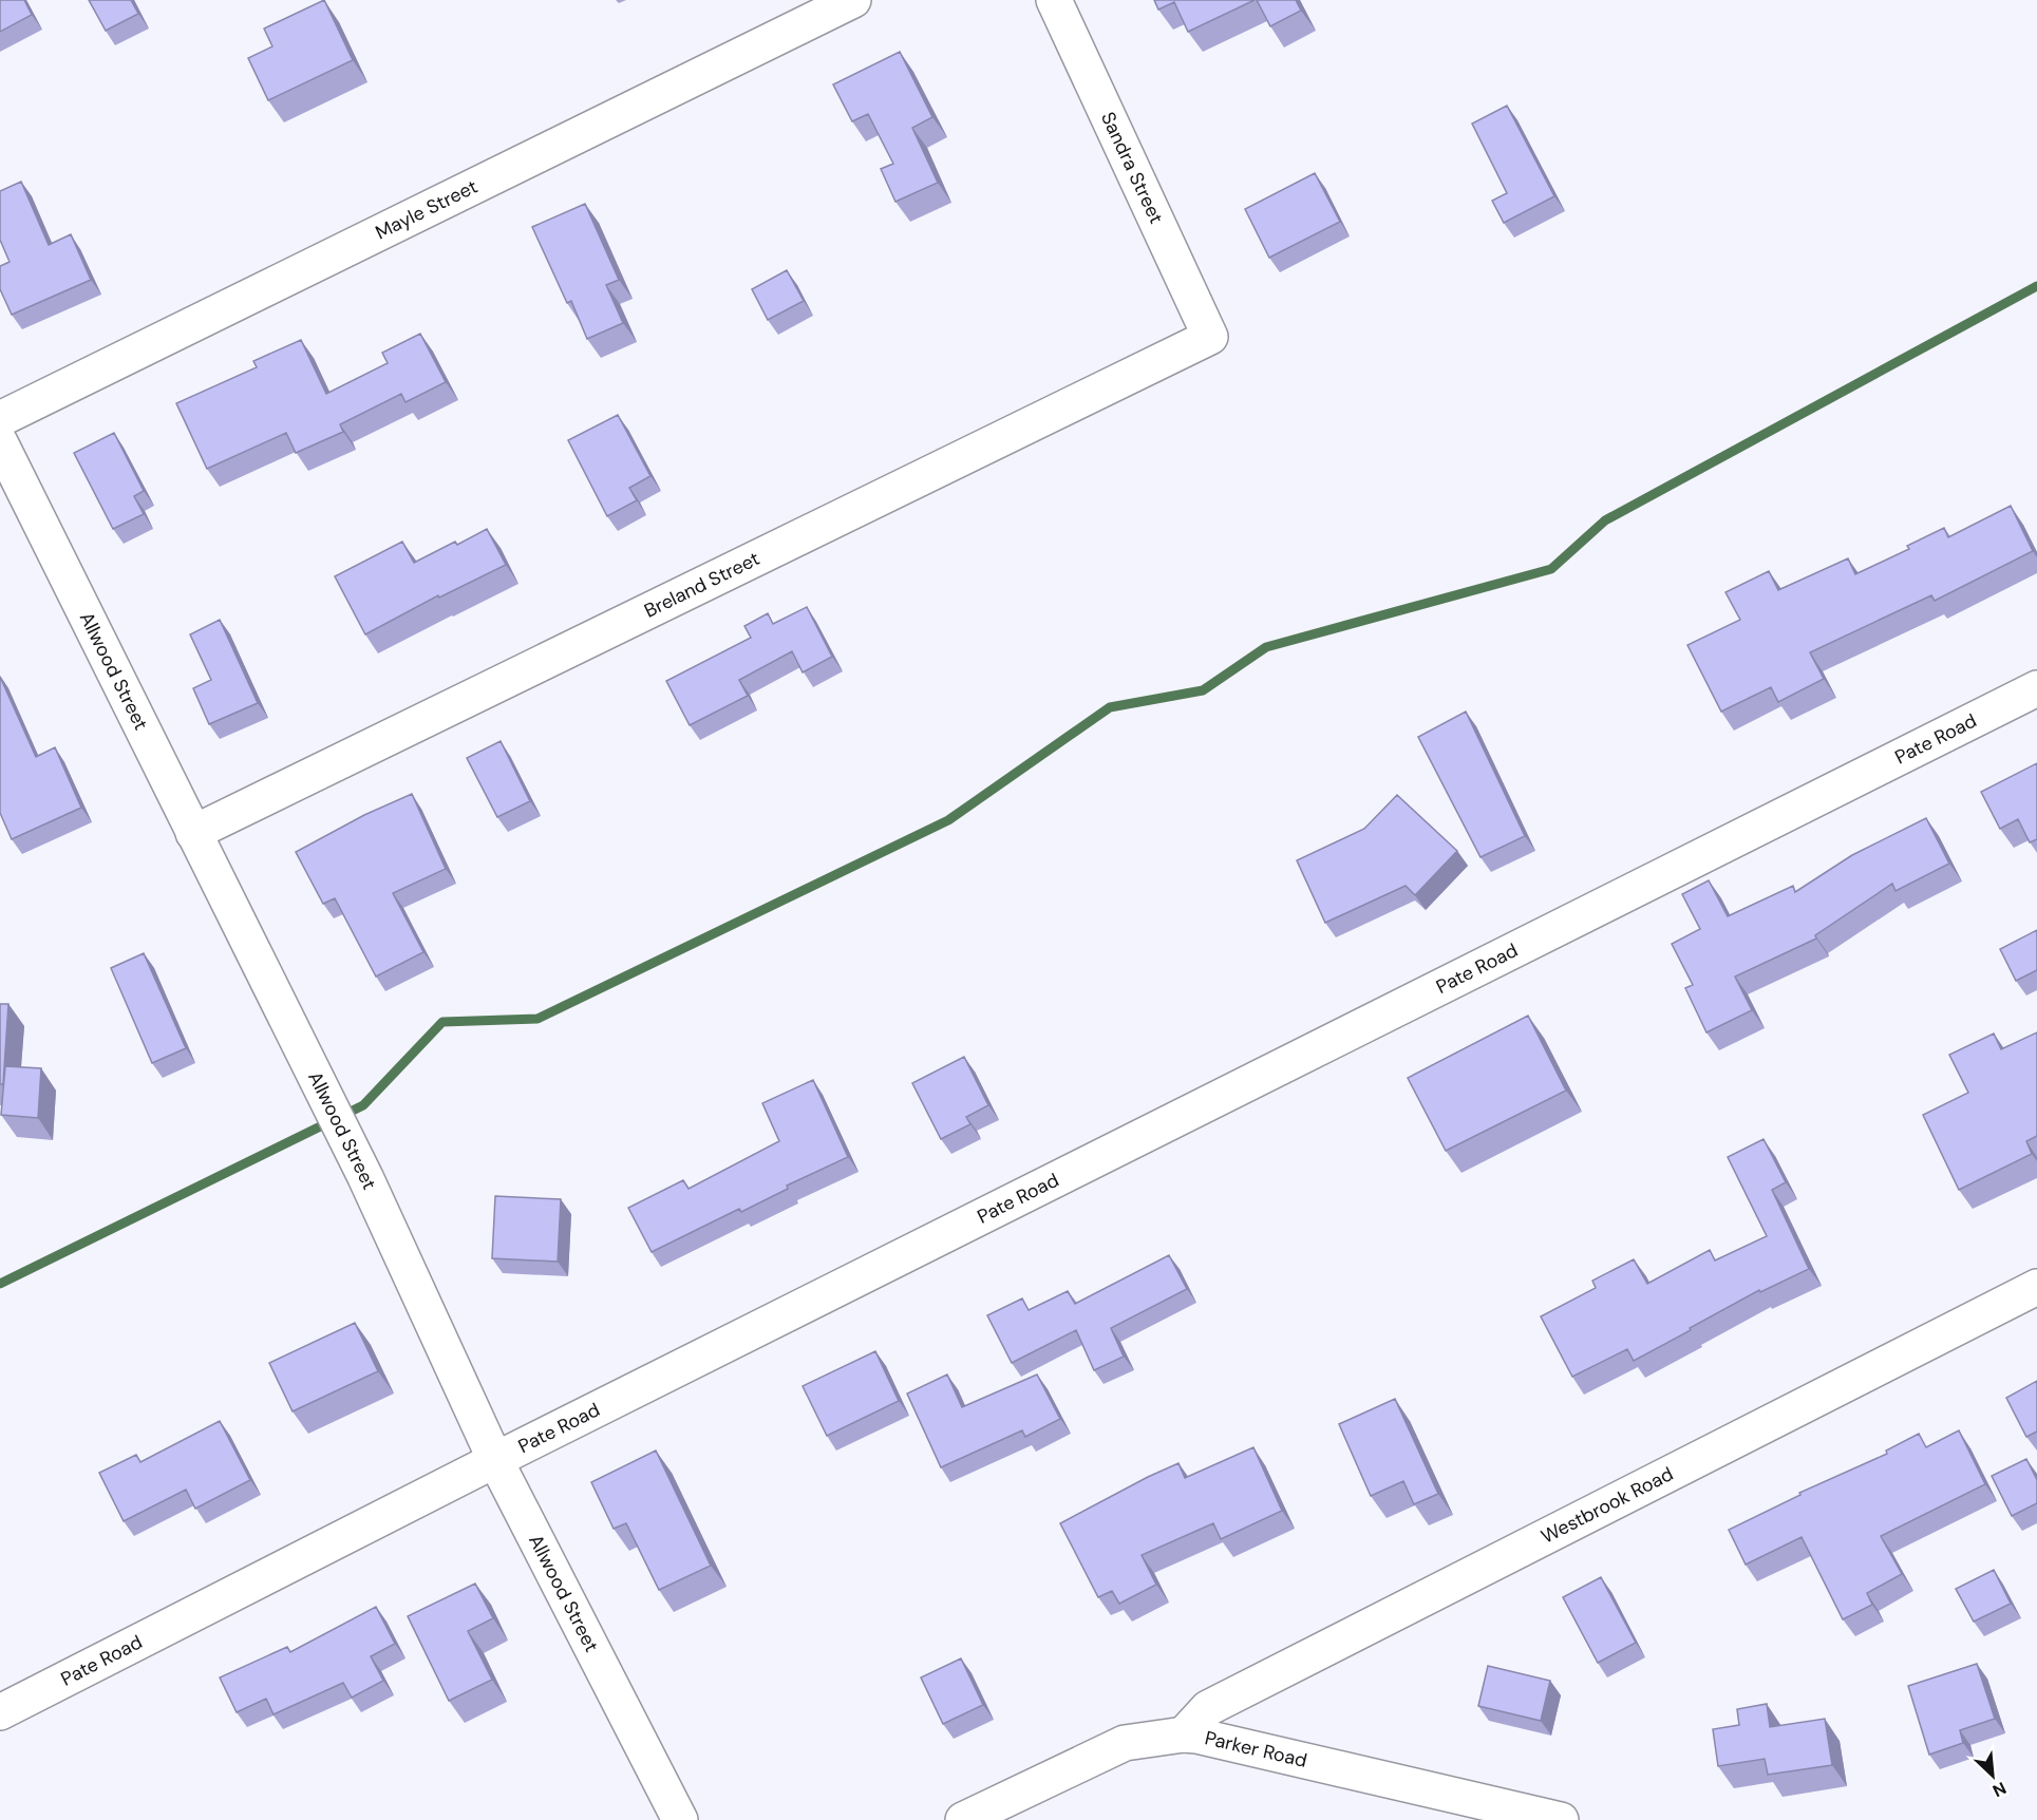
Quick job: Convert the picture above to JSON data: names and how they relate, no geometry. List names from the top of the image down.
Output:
{
  "streets": {
    "street": [
      "Sandra Street",
      "Mayle Street",
      "Breland Street",
      "Allwood Street",
      "Pate Road",
      "Westbrook Road",
      "Parker Road"
    ]
  },
  "crossings": [
    ["Sandra Street", "Breland Street"],
    ["Breland Street", "Allwood Street"],
    ["Allwood Street", "Pate Road"],
    ["Westbrook Road", "Parker Road"]
  ],
  "north": "bottom right"
}
